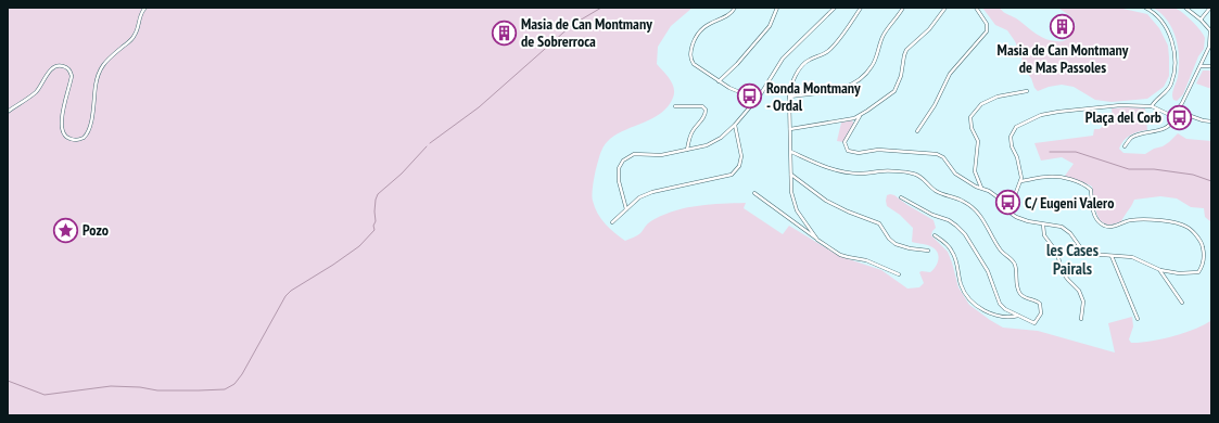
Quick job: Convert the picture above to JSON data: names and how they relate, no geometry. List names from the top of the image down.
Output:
{
  "districts": ["les Cases Pairals"],
  "places": {
    "building": ["Masia de Can Montmany de Mas Passoles", "Masia de Can Montmany de Sobrerroca"],
    "bus stop": ["Ronda Montmany - Ordal", "Plaça del Corb", "C/ Eugeni Valero"],
    "place": ["Pozo"]
  }
}
